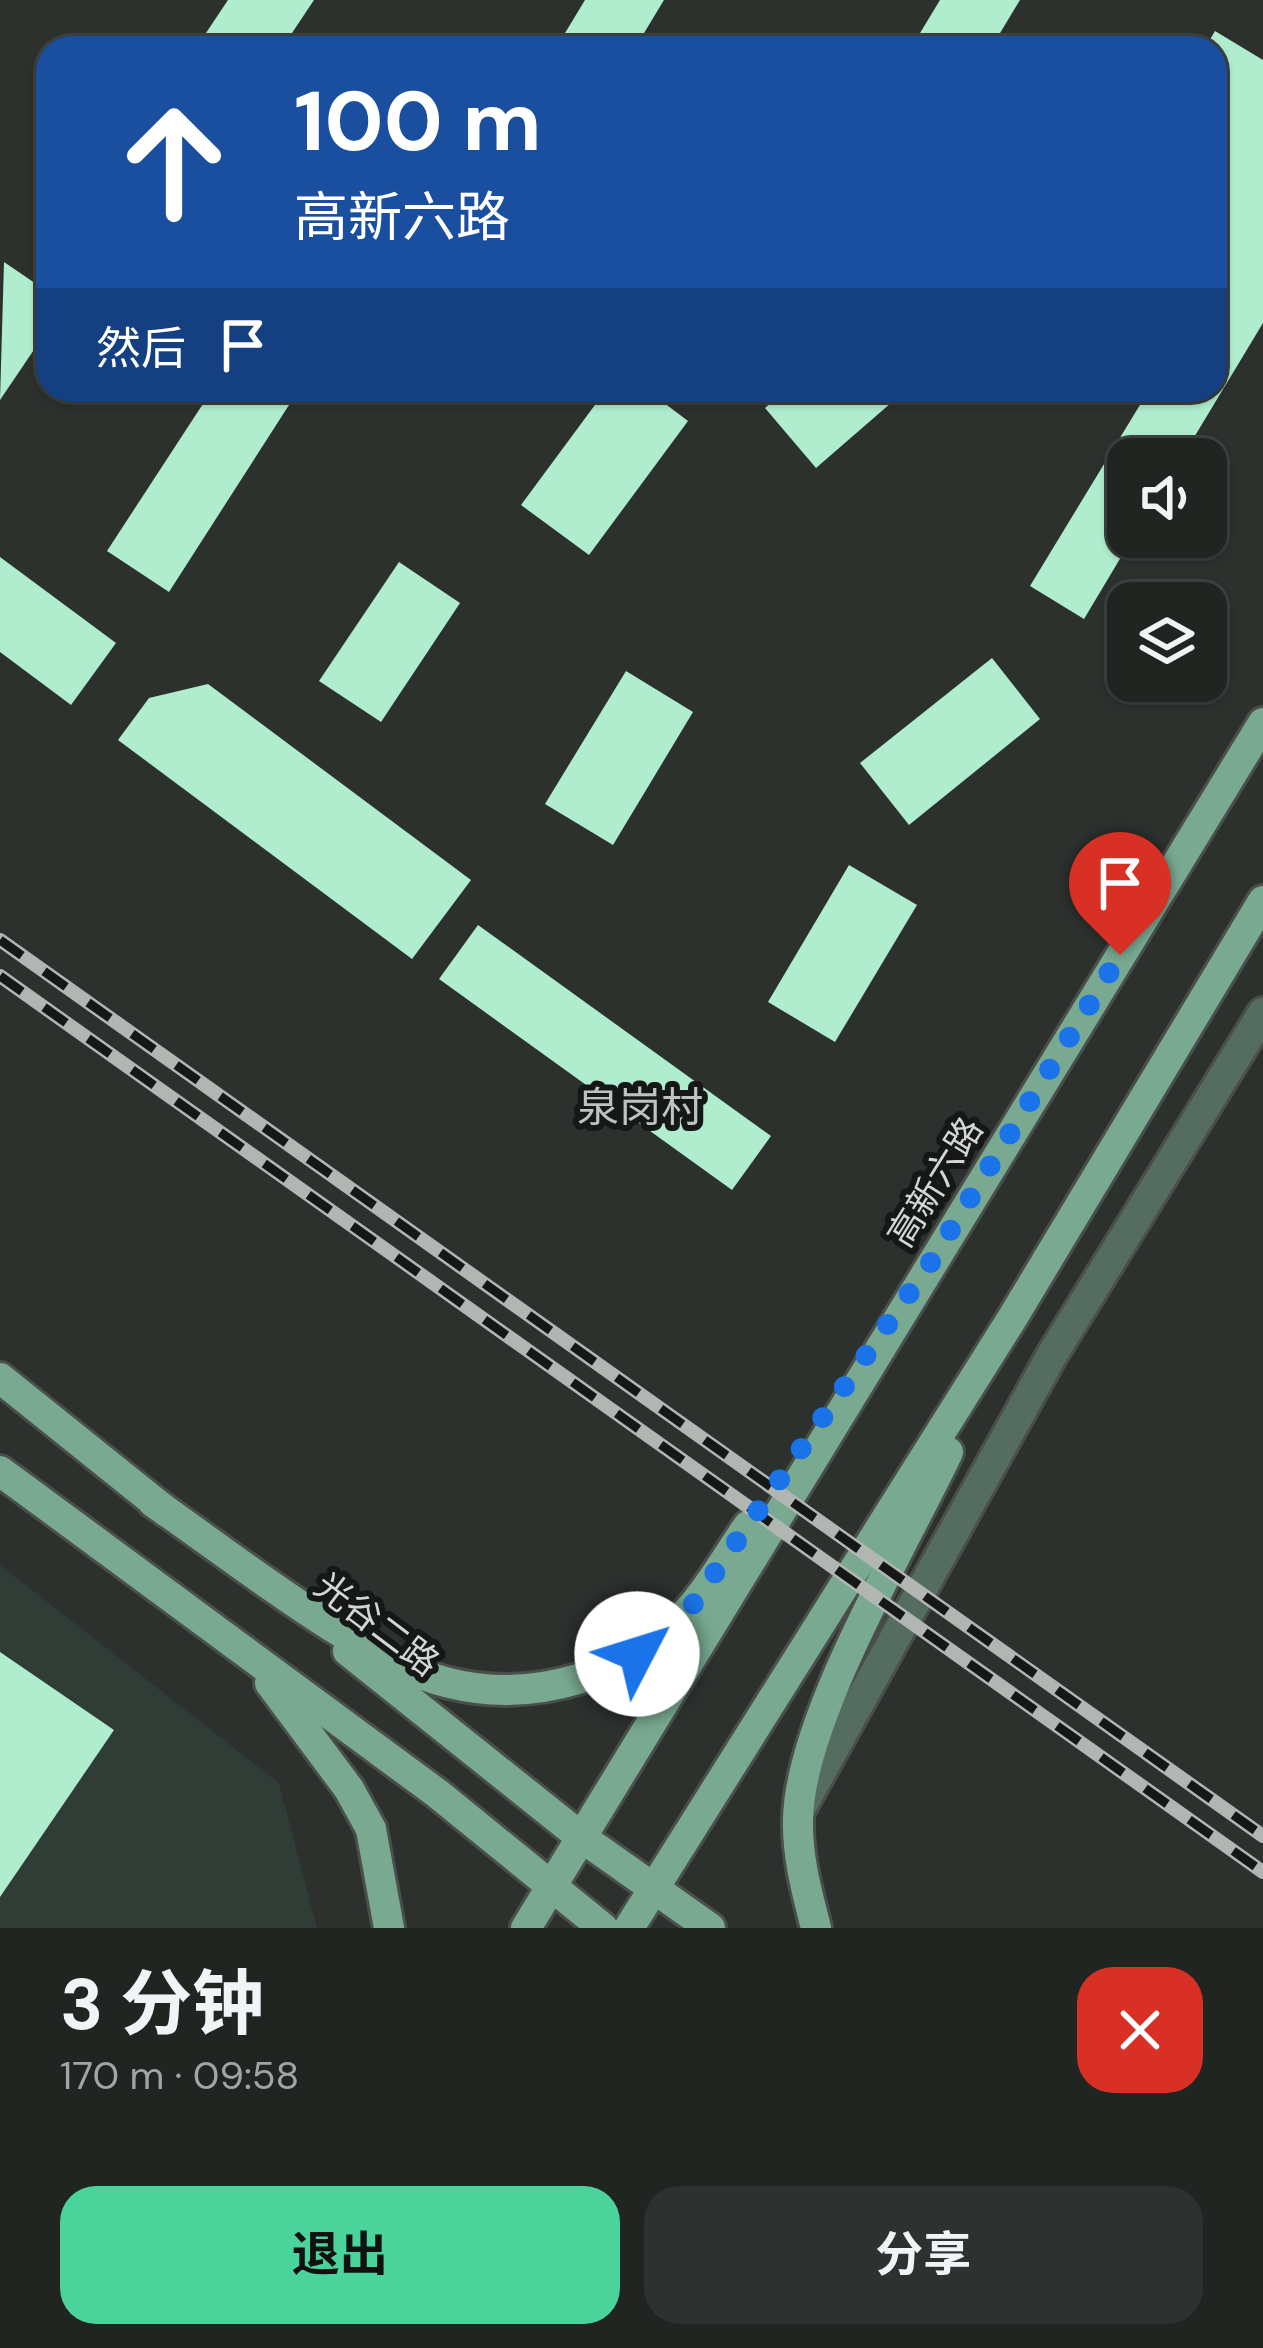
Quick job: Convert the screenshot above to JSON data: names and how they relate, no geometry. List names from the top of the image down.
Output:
{
  "streets": {
    "main road": ["高新六路", "光谷二路"]
  },
  "crossings": [
    ["高新六路", "光谷二路"]
  ],
  "districts": ["泉岗村"],
  "page": {
    "turn": ["100 m", "高新六路"],
    "then": "然后",
    "heading": ["3 分钟", "170 m · 09:58"],
    "buttons": ["退出", "分享"]
  }
}
